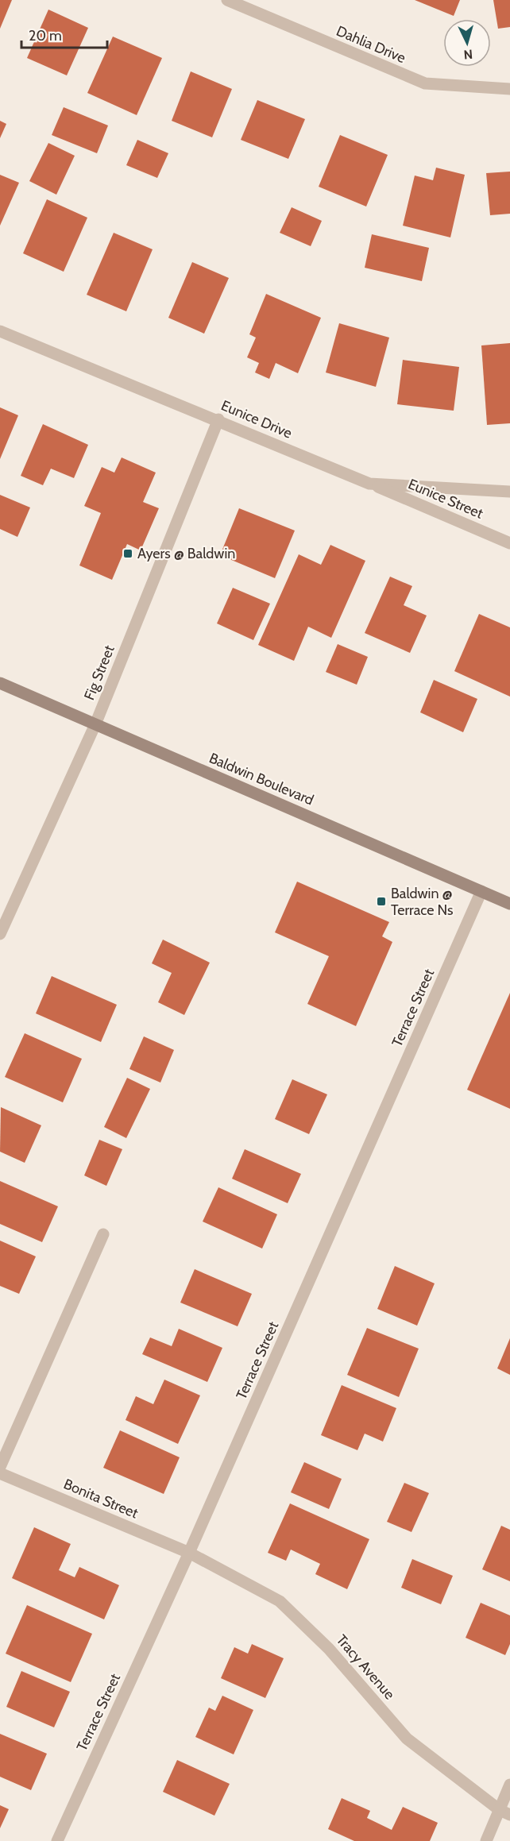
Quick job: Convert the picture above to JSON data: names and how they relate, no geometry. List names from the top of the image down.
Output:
{
  "streets": {
    "main road": ["Baldwin Boulevard"],
    "street": [
      "Dahlia Drive",
      "Eunice Drive",
      "Eunice Street",
      "Fig Street",
      "Terrace Street",
      "Bonita Street",
      "Tracy Avenue"
    ]
  },
  "crossings": [
    ["Eunice Drive", "Eunice Street"],
    ["Eunice Drive", "Fig Street"],
    ["Fig Street", "Baldwin Boulevard"],
    ["Baldwin Boulevard", "Terrace Street"],
    ["Terrace Street", "Bonita Street"],
    ["Terrace Street", "Tracy Avenue"],
    ["Bonita Street", "Tracy Avenue"]
  ],
  "places": {
    "transit": ["Ayers @ Baldwin", "Baldwin @ Terrace Ns"]
  },
  "scale_bar": "20 m",
  "north": "bottom"
}
